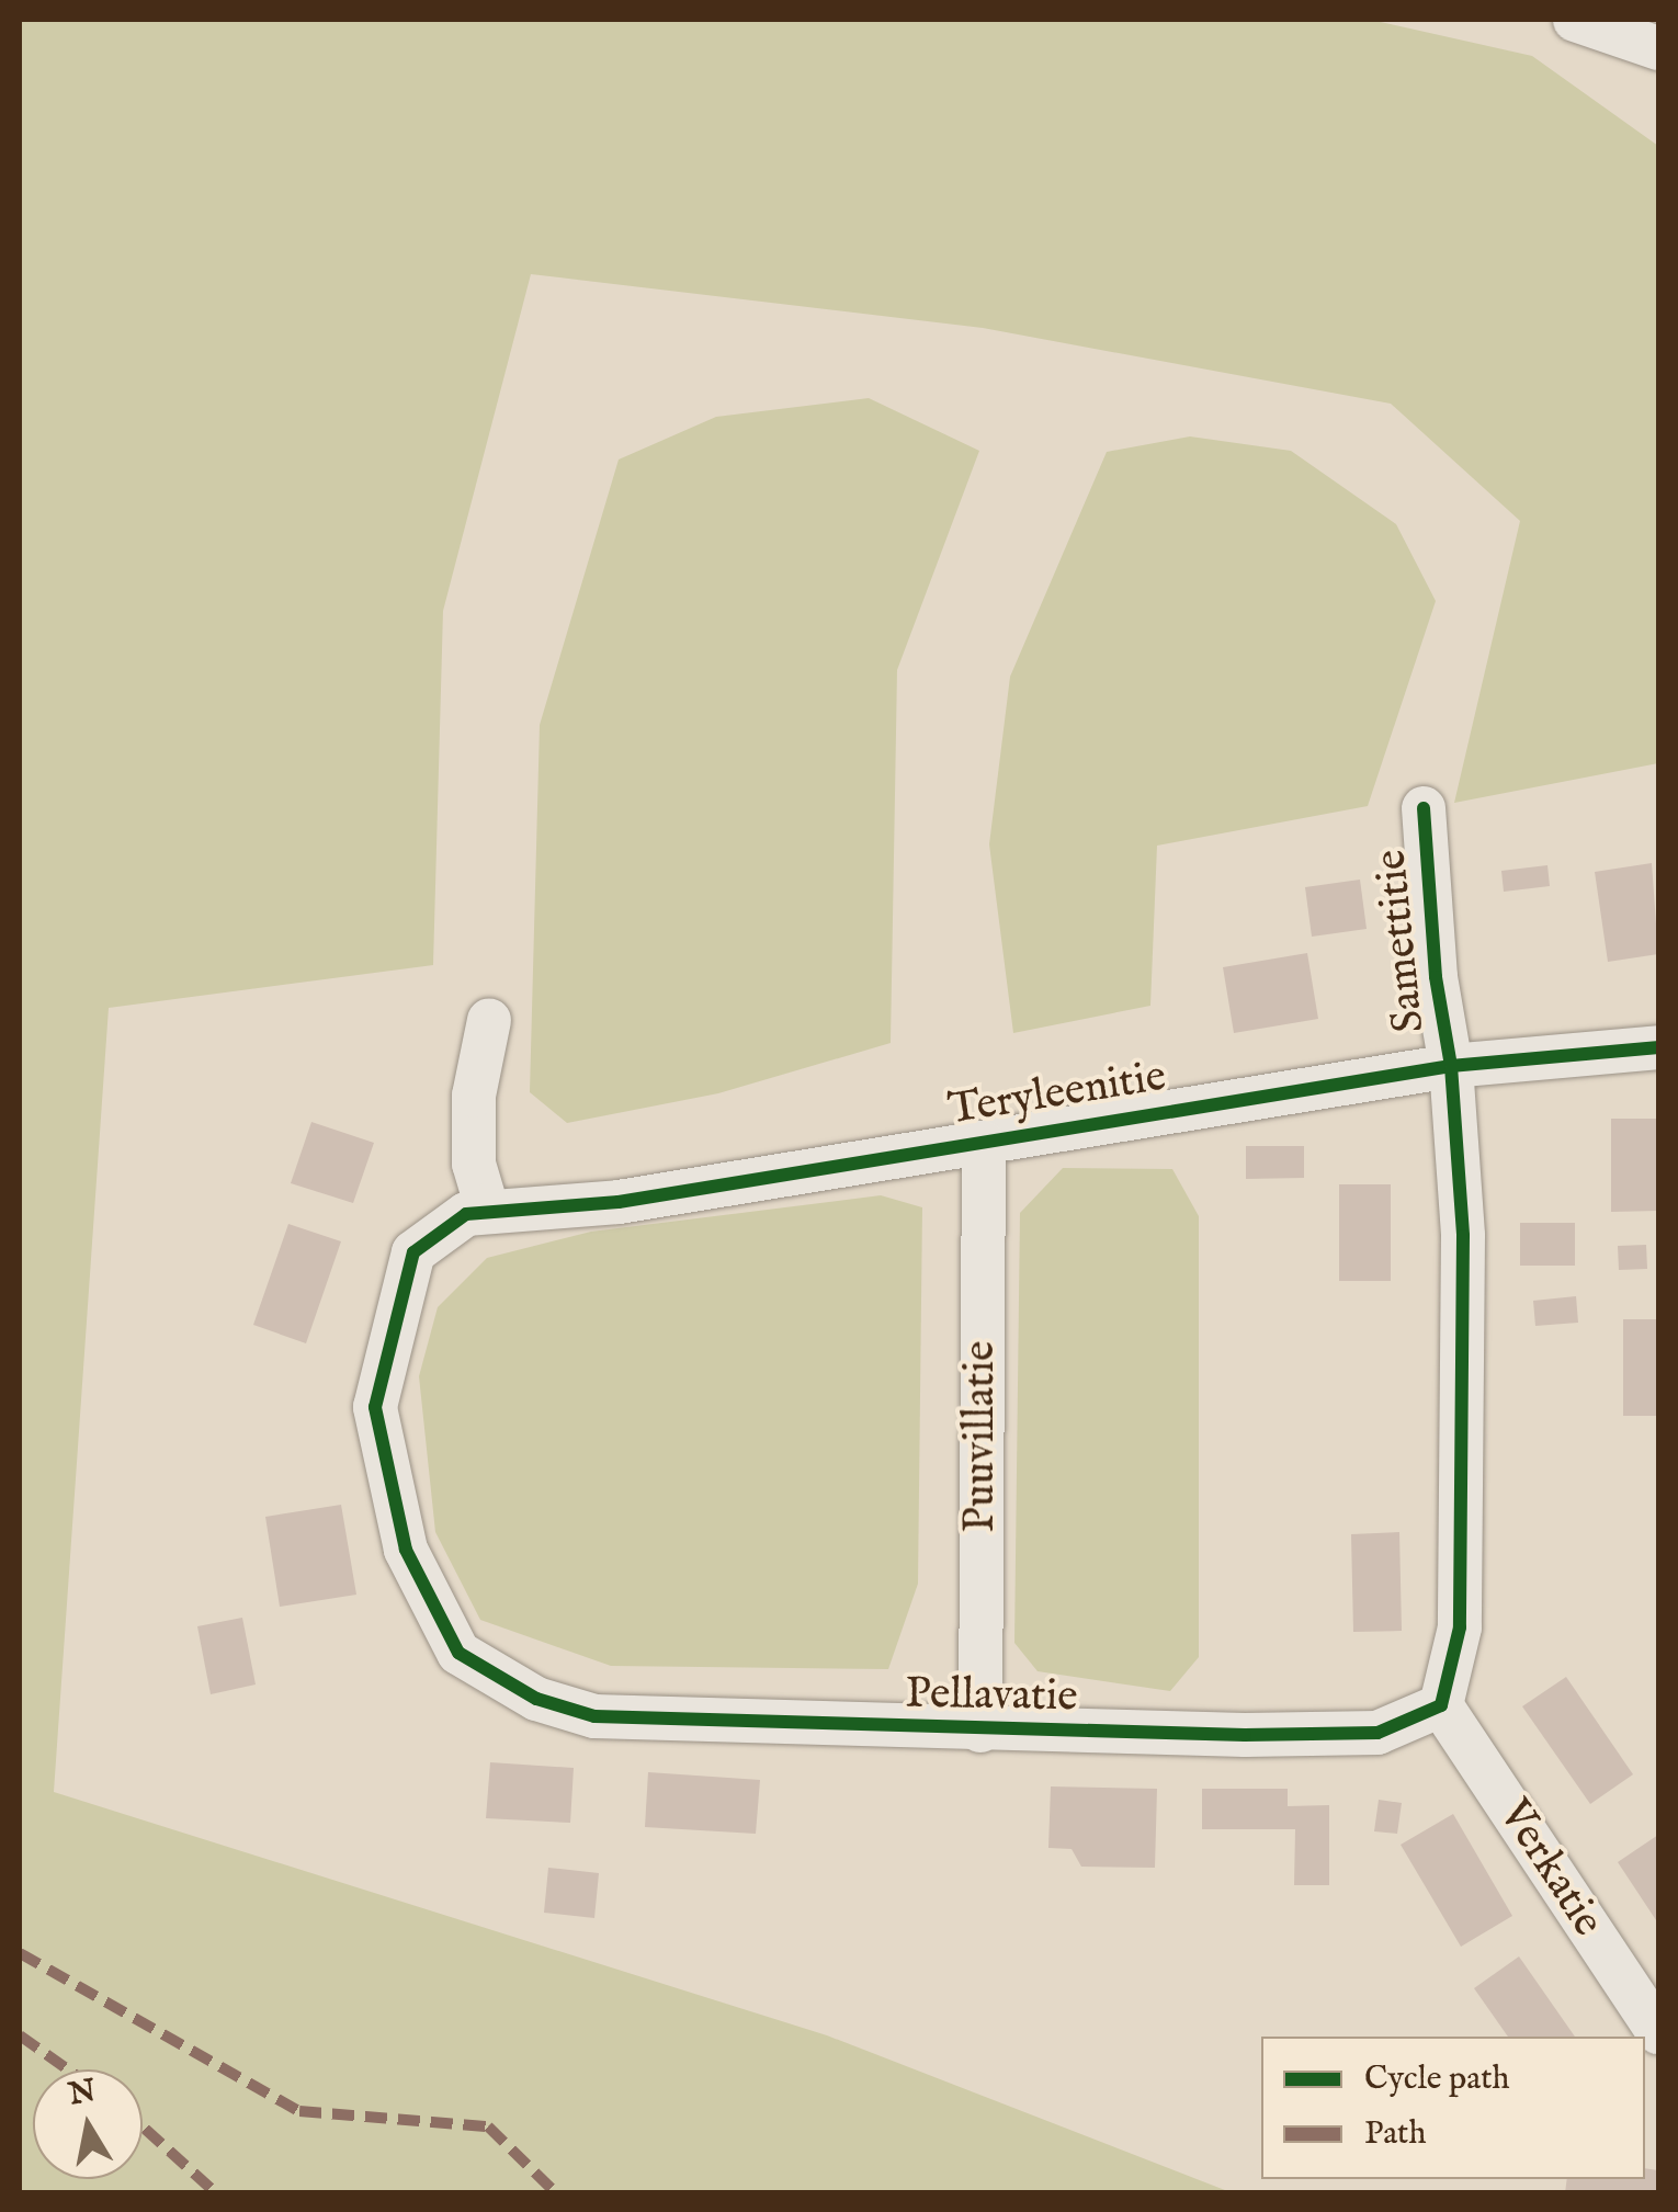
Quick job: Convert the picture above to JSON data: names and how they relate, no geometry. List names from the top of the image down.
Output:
{
  "streets": {
    "street": [
      "Samettitie",
      "Teryleenitie",
      "Puuvillatie",
      "Pellavatie",
      "Verkatie"
    ]
  },
  "crossings": [
    ["Samettitie", "Teryleenitie"],
    ["Teryleenitie", "Puuvillatie"],
    ["Teryleenitie", "Pellavatie"],
    ["Puuvillatie", "Pellavatie"],
    ["Pellavatie", "Verkatie"]
  ],
  "legend": ["Cycle path", "Path"],
  "north": "top"
}
